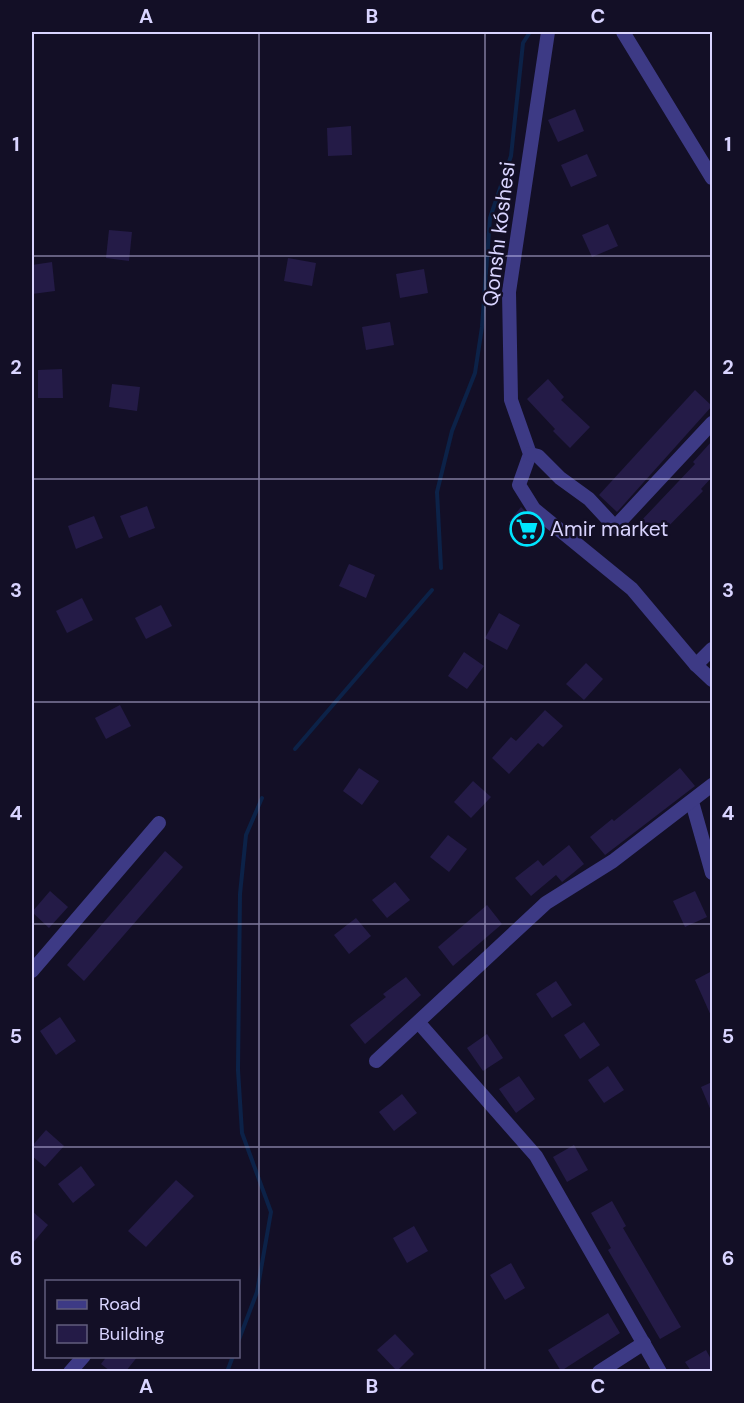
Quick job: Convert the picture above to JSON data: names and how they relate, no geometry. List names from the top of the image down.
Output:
{
  "streets": {
    "street": ["Qonshı kóshesi"]
  },
  "places": {
    "supermarket": ["Amir market"]
  },
  "legend": ["Road", "Building"],
  "grid": {
    "columns": ["A", "B", "C"],
    "rows": [
      "1",
      "2",
      "3",
      "4",
      "5",
      "6"
    ]
  }
}
